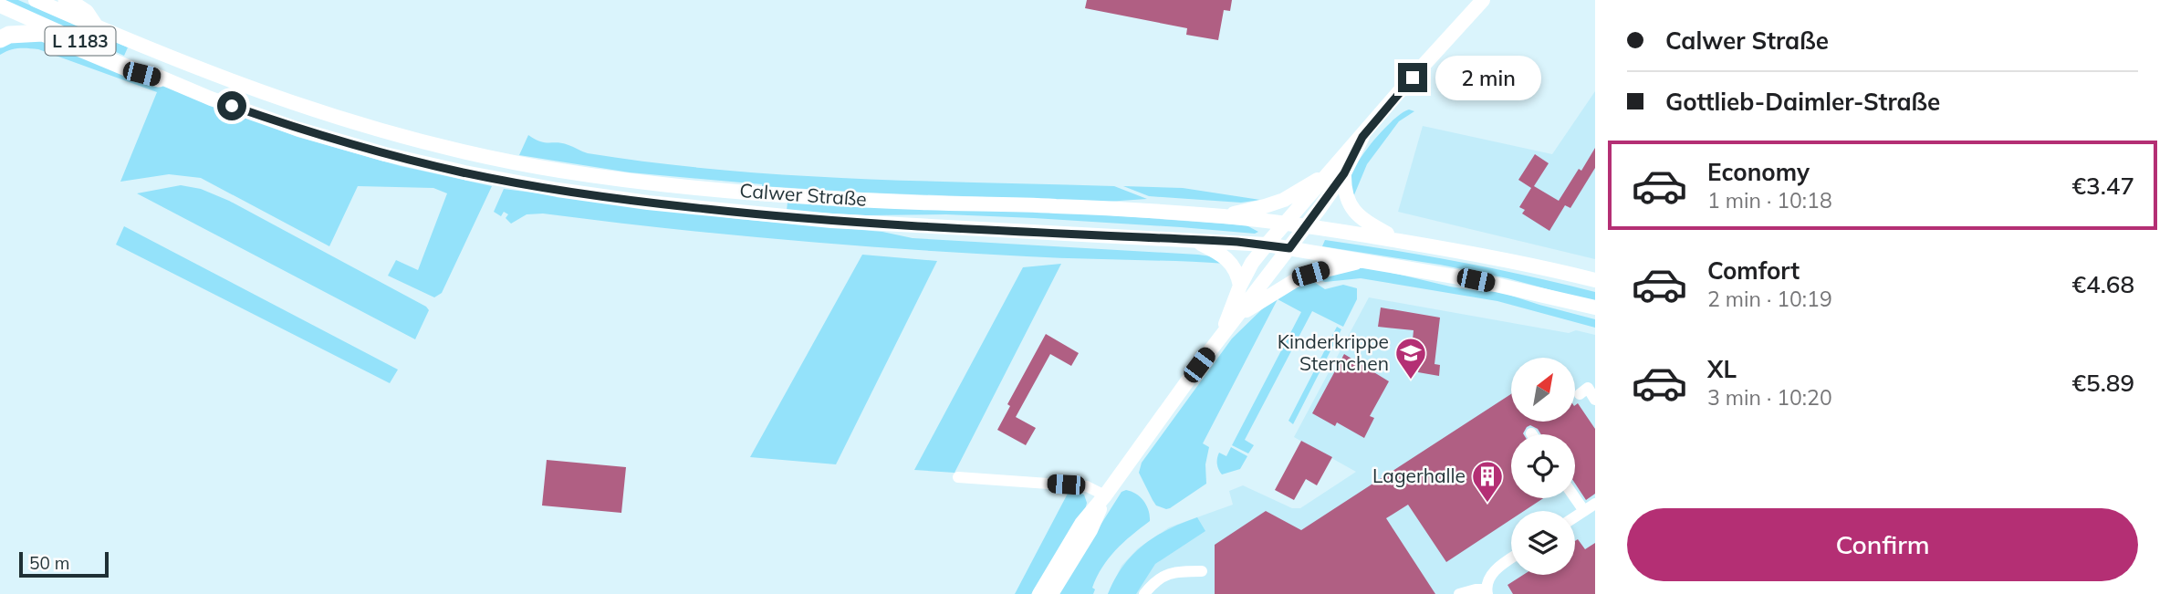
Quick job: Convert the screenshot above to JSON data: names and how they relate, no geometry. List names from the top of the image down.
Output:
{
  "streets": {
    "main road": ["L 1183", "Calwer Straße"]
  },
  "places": {
    "school or university": ["Kinderkrippe Sternchen"],
    "building": ["Lagerhalle"]
  },
  "scale_bar": "50 m",
  "north": "top right",
  "page": {
    "banner": ["Calwer Straße", "Gottlieb-Daimler-Straße"],
    "bubble": "2 min",
    "list": [
      {
        "name": "Economy",
        "note": "1 min · 10:18",
        "value": "€3.47"
      },
      {
        "name": "Comfort",
        "note": "2 min · 10:19",
        "value": "€4.68"
      },
      {
        "name": "XL",
        "note": "3 min · 10:20",
        "value": "€5.89"
      }
    ],
    "buttons": "Confirm",
    "scale": "50 m"
  }
}
